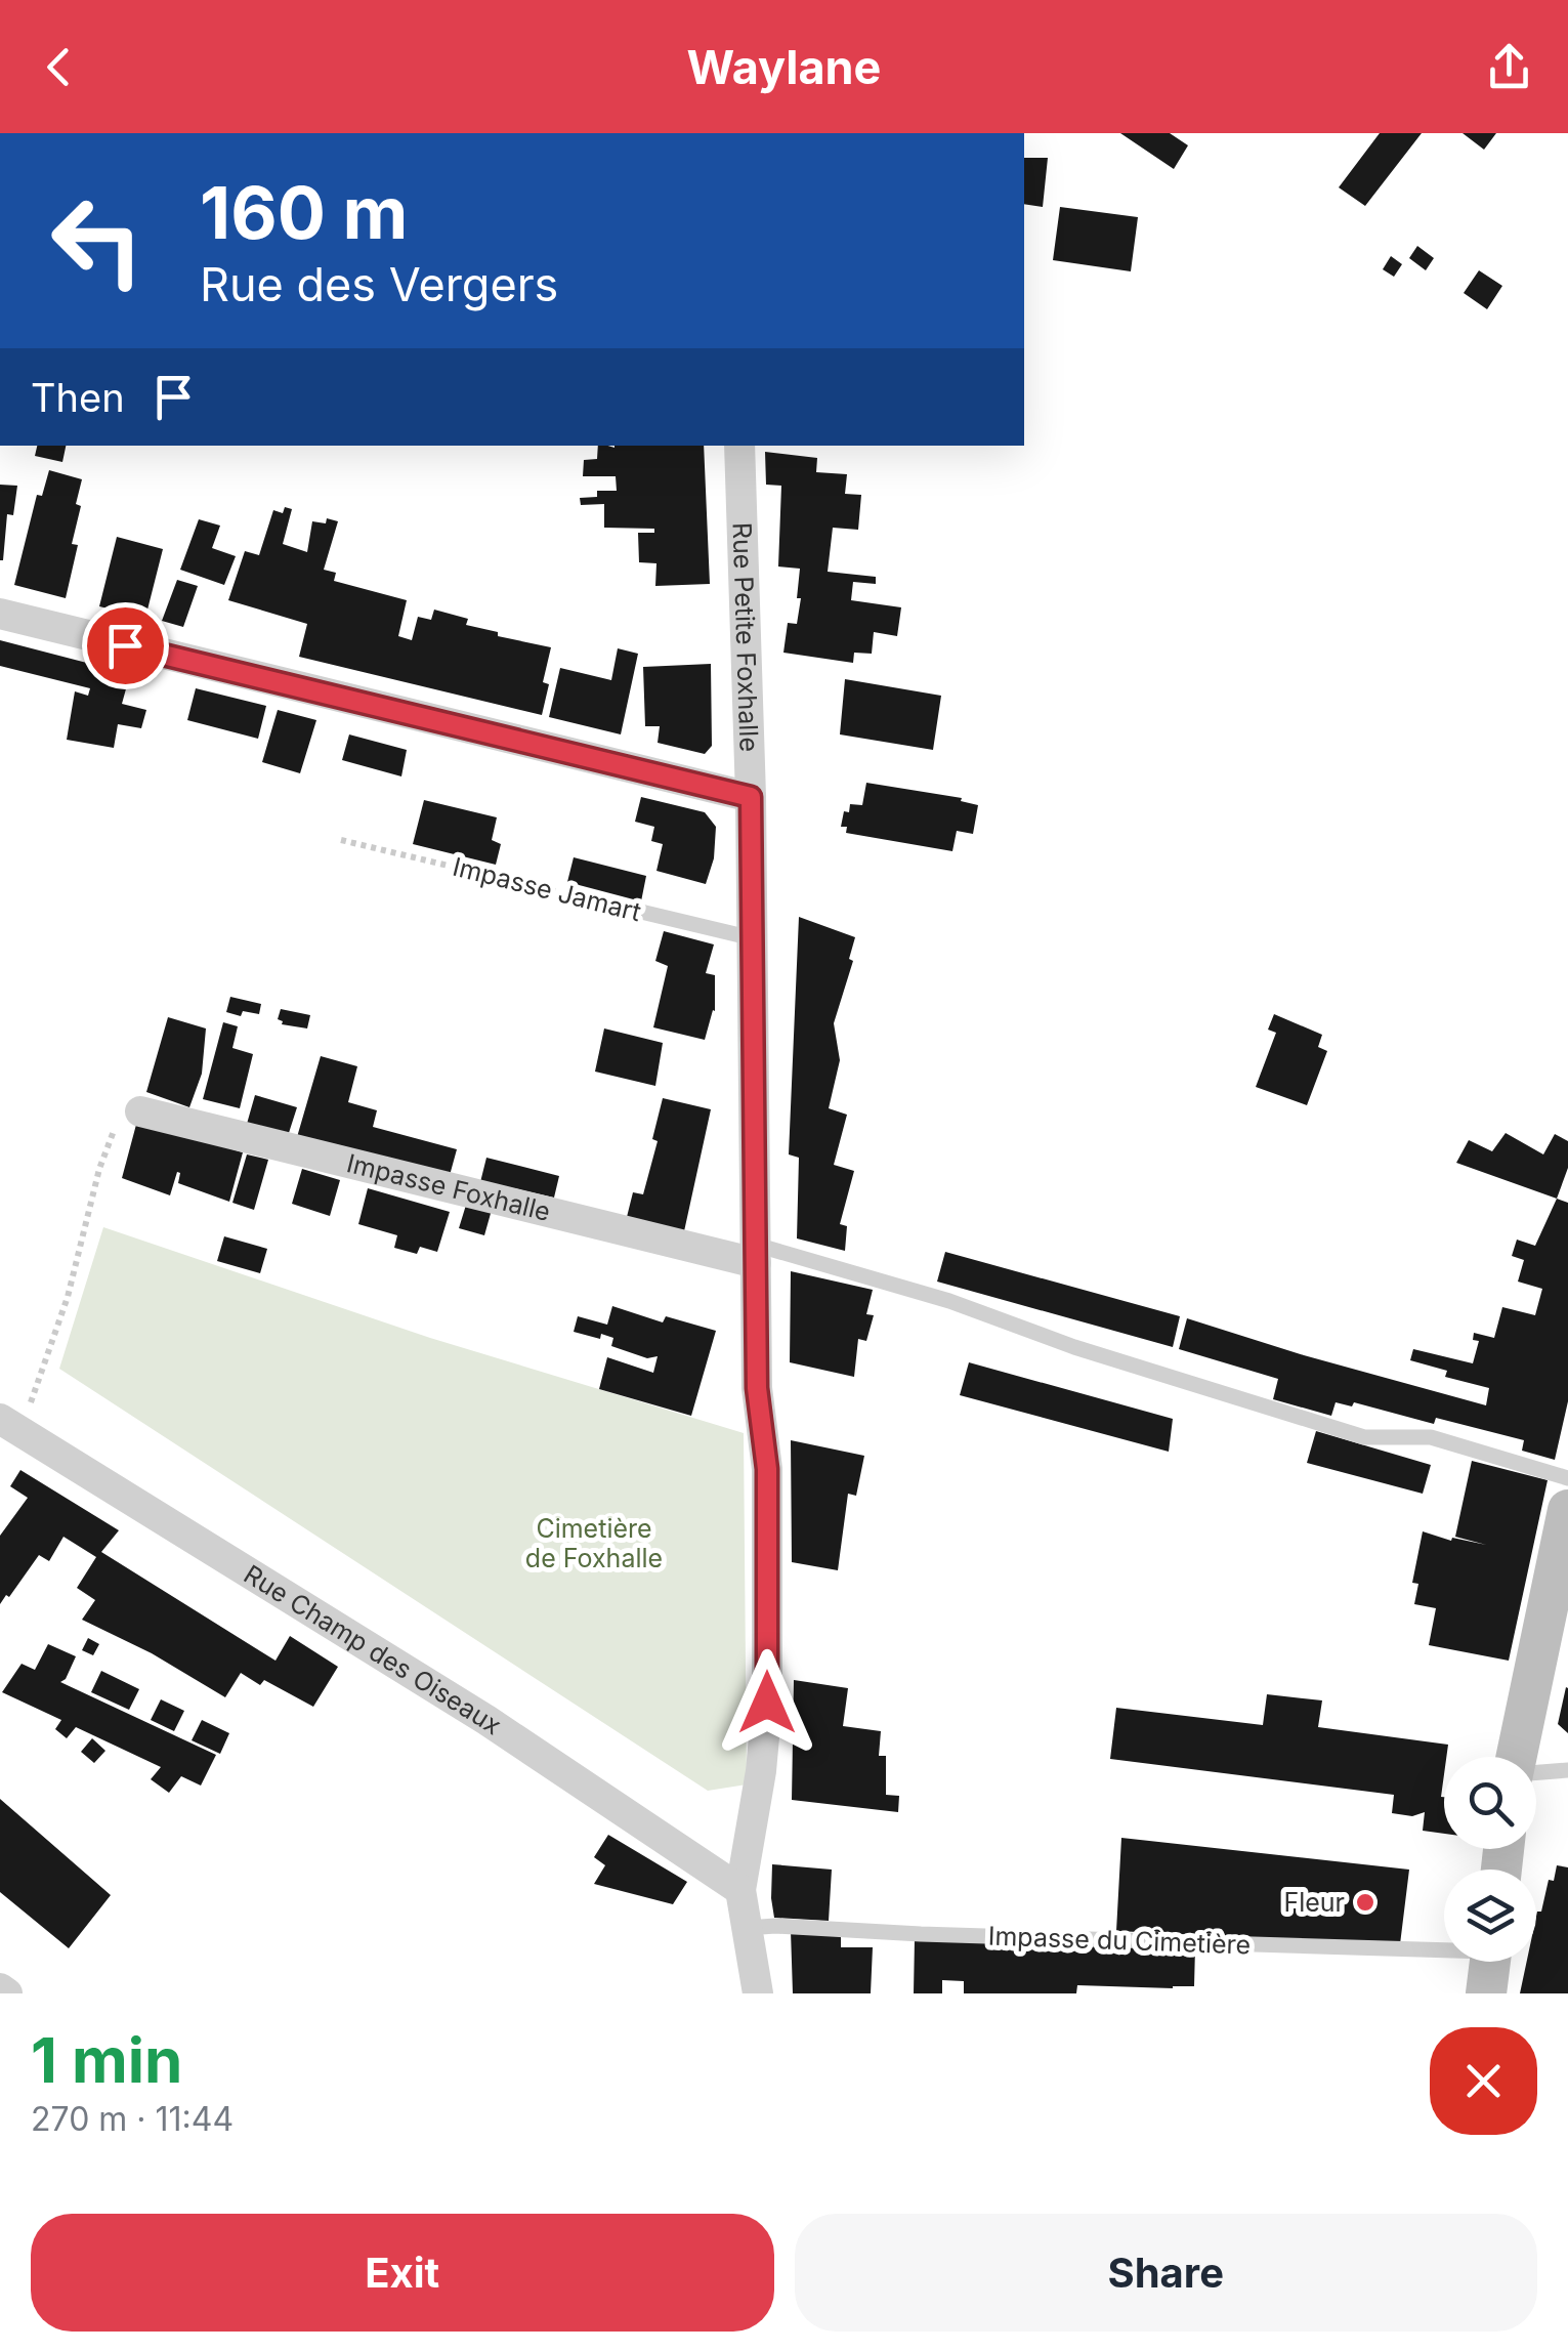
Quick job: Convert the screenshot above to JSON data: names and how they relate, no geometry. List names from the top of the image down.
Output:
{
  "streets": {
    "street": ["Rue Petite Foxhalle", "Impasse Foxhalle", "Rue Champ des Oiseaux"],
    "lane": ["Impasse Jamart", "Impasse du Cimetière"]
  },
  "crossings": [
    ["Rue Petite Foxhalle", "Impasse Jamart"],
    ["Rue Petite Foxhalle", "Impasse Foxhalle"],
    ["Rue Petite Foxhalle", "Rue Champ des Oiseaux"],
    ["Rue Petite Foxhalle", "Impasse du Cimetière"]
  ],
  "parks": ["Cimetière de Foxhalle"],
  "places": ["Fleur"],
  "page": {
    "header": "Waylane",
    "turn": ["160 m", "Rue des Vergers"],
    "then": "Then",
    "heading": ["1 min", "270 m · 11:44"],
    "buttons": ["Exit", "Share"]
  }
}
